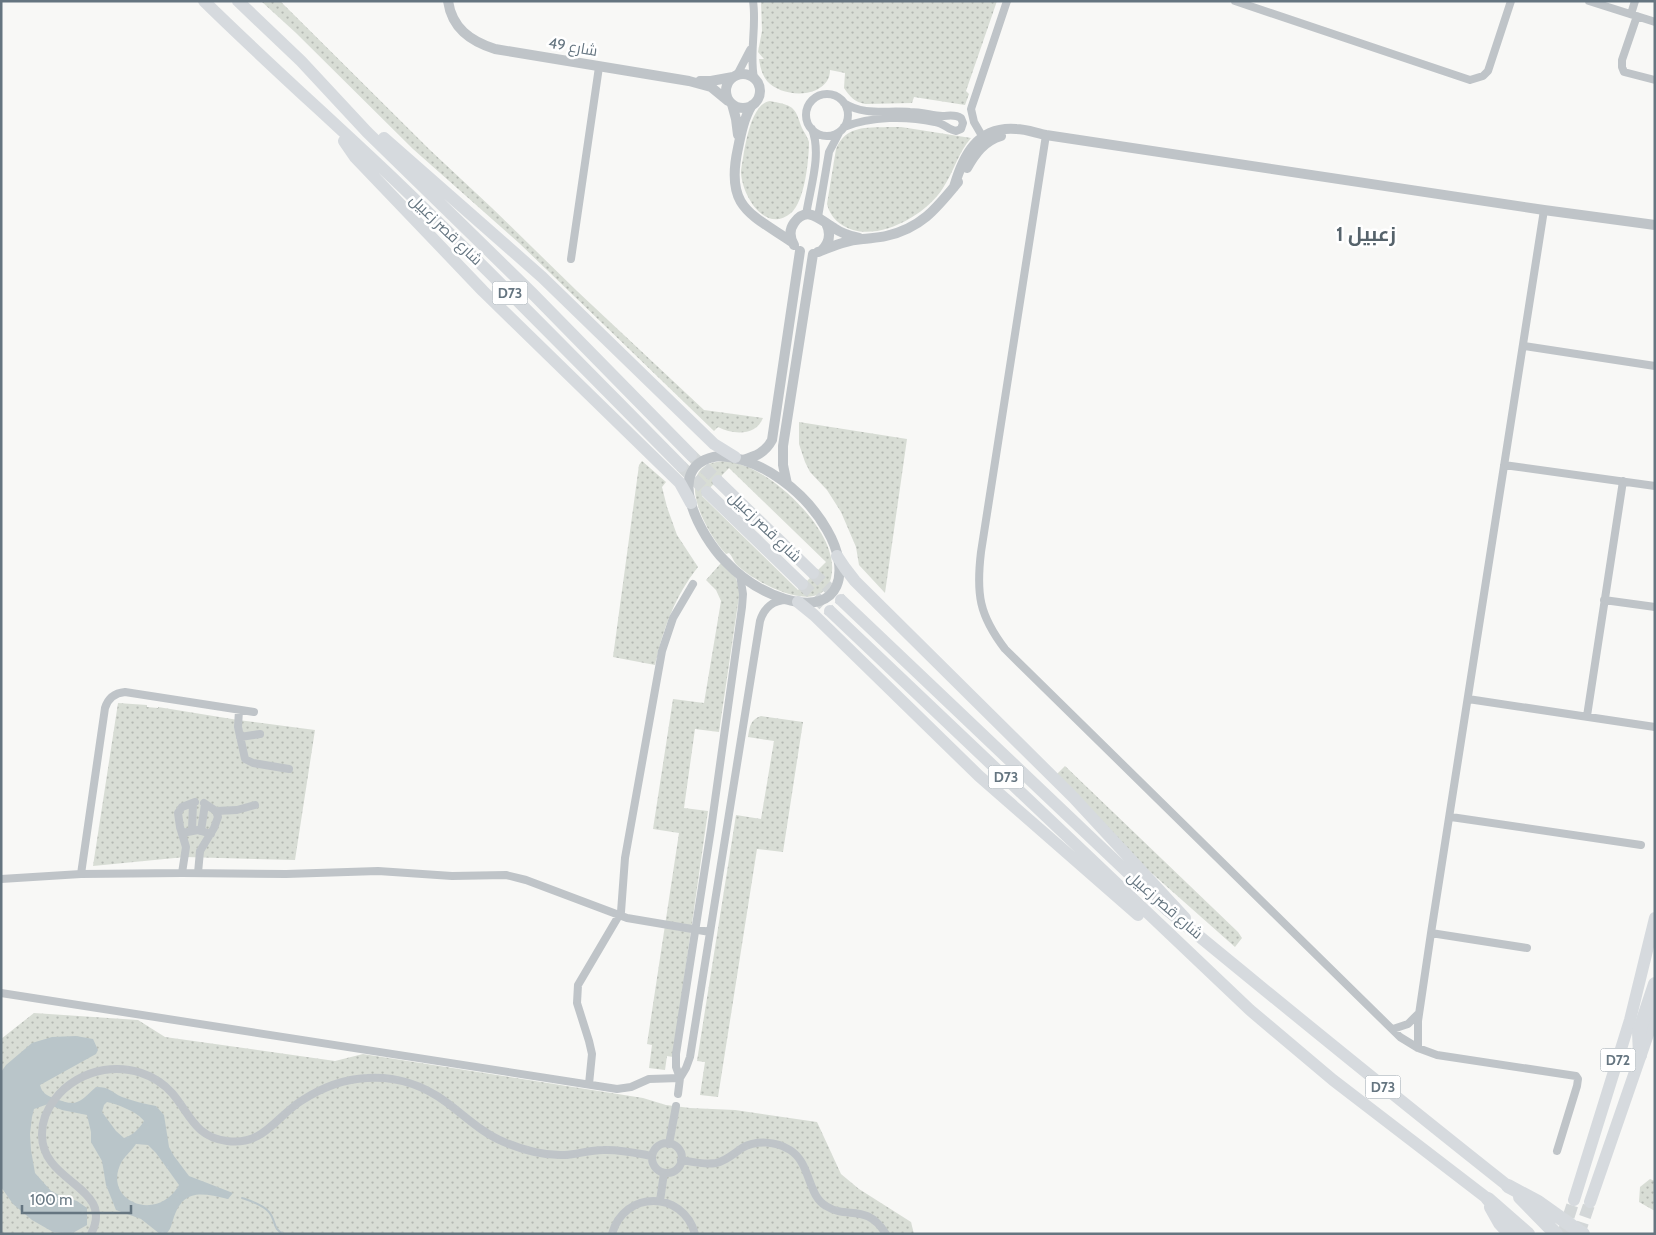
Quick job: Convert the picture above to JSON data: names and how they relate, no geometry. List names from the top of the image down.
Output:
{
  "streets": {
    "main road": ["شارع قصر زعبيل", "D73", "D72"],
    "street": ["شارع 49"]
  },
  "districts": ["زعبيل 1"],
  "scale_bar": "100 m"
}
